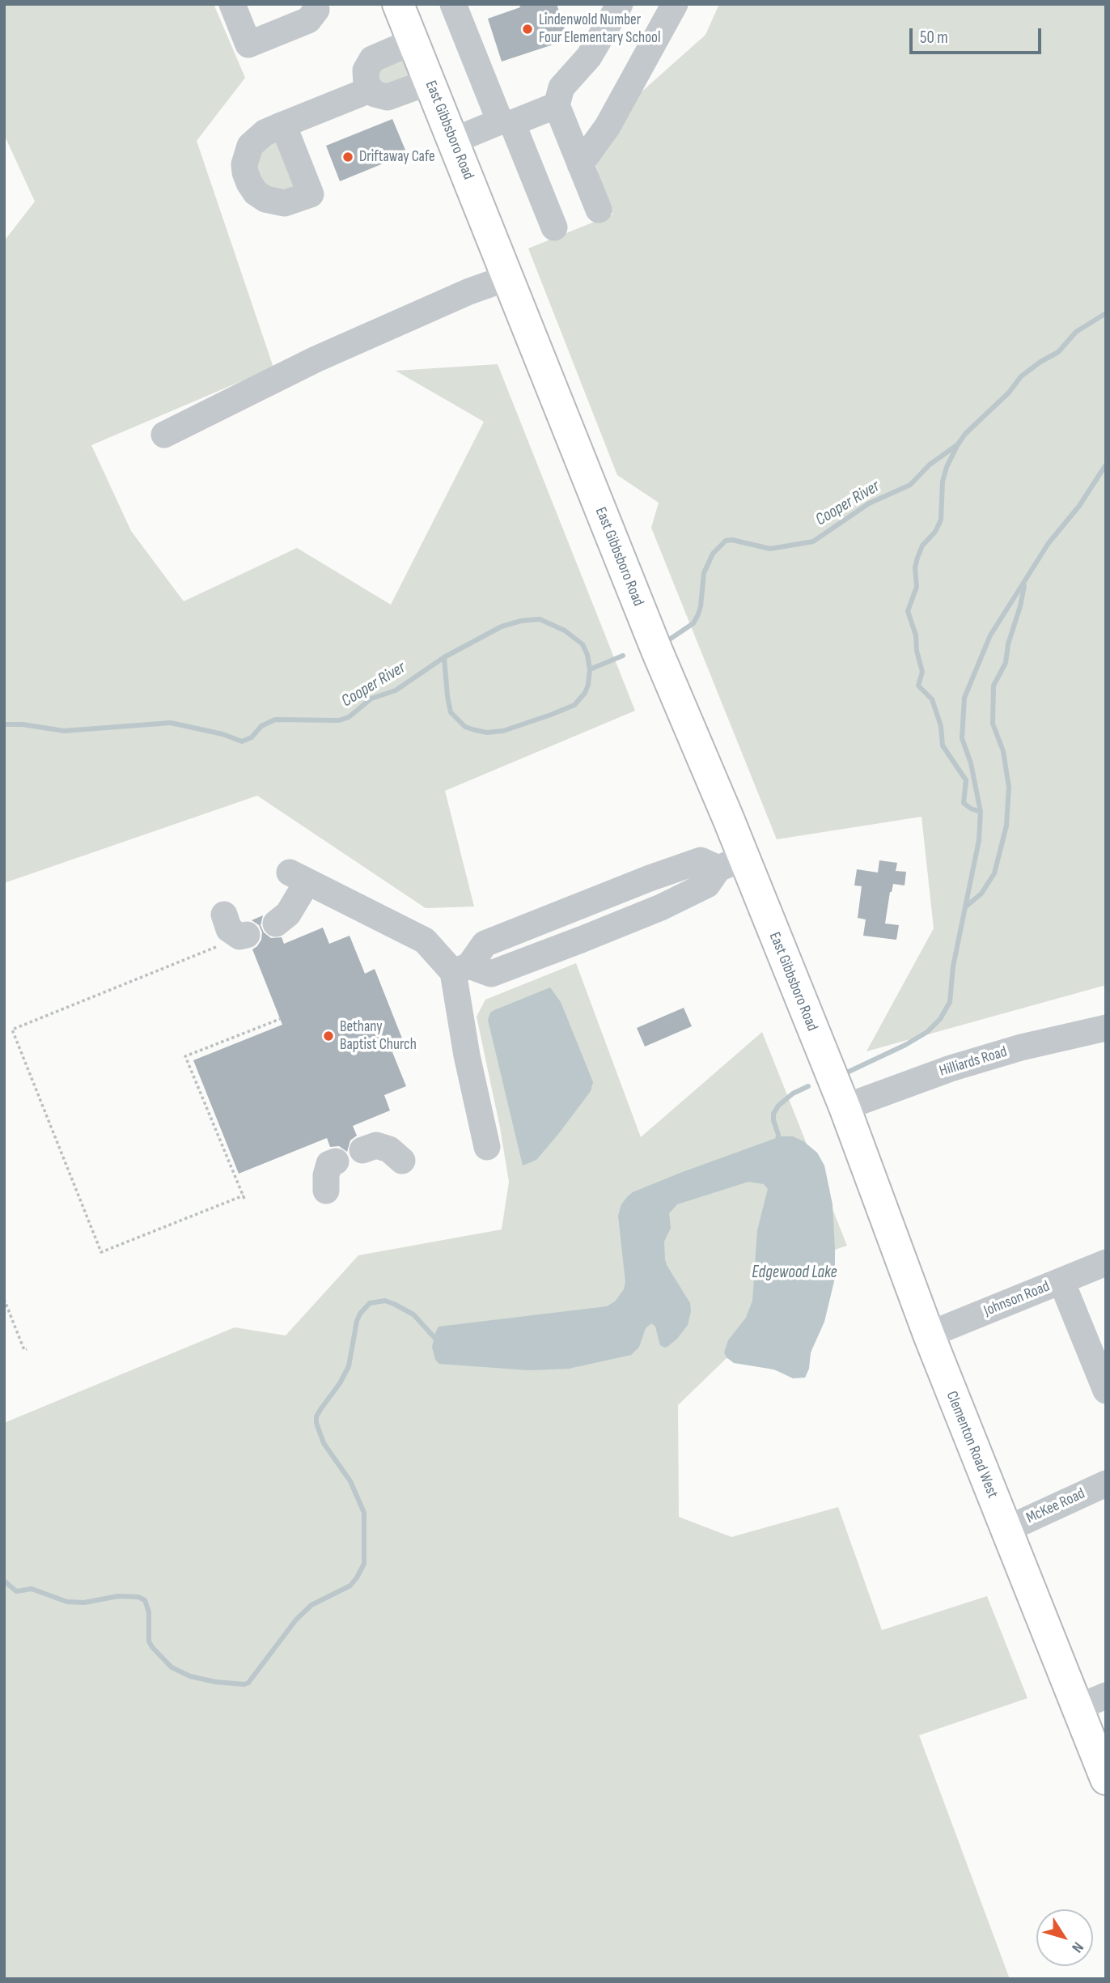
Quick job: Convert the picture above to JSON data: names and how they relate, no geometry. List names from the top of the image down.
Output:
{
  "streets": {
    "main road": ["East Gibbsboro Road", "Clementon Road West"],
    "street": ["Hilliards Road", "Johnson Road", "McKee Road"]
  },
  "crossings": [
    ["East Gibbsboro Road", "Hilliards Road"],
    ["East Gibbsboro Road", "Clementon Road West"],
    ["Hilliards Road", "Clementon Road West"],
    ["Johnson Road", "Clementon Road West"],
    ["Clementon Road West", "McKee Road"]
  ],
  "water": ["Cooper River", "Edgewood Lake"],
  "places": ["Lindenwold Number Four Elementary School", "Driftaway Cafe", "Bethany Baptist Church"],
  "scale_bar": "50 m",
  "north": "bottom right"
}
